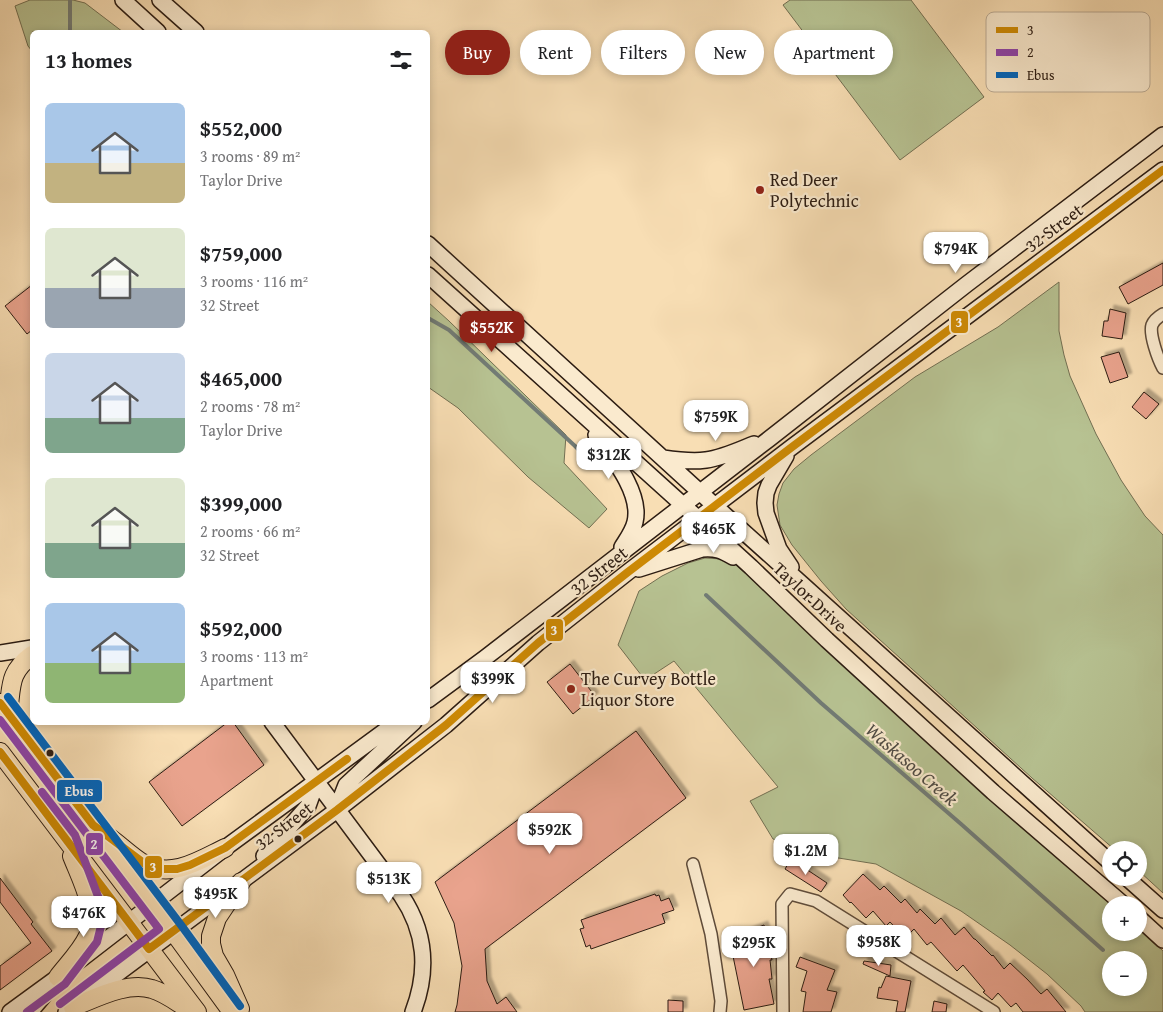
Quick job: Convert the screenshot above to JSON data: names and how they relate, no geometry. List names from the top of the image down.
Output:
{
  "streets": {
    "main road": ["32 Street", "Taylor Drive"]
  },
  "crossings": [
    ["32 Street", "Taylor Drive"]
  ],
  "water": ["Waskasoo Creek"],
  "places": ["Red Deer Polytechnic", "The Curvey Bottle Liquor Store"],
  "lines": ["transit line 3", "transit line Ebus", "transit line 2"],
  "legend": ["3", "2", "Ebus"],
  "page": {
    "chip": [
      "Buy",
      "Rent",
      "Filters",
      "New",
      "Apartment"
    ],
    "heading": "13 homes",
    "list": [
      {
        "name": "$552,000",
        "note": "3 rooms · 89 m² · Taylor Drive"
      },
      {
        "name": "$759,000",
        "note": "3 rooms · 116 m² · 32 Street"
      },
      {
        "name": "$465,000",
        "note": "2 rooms · 78 m² · Taylor Drive"
      },
      {
        "name": "$399,000",
        "note": "2 rooms · 66 m² · 32 Street"
      },
      {
        "name": "$592,000",
        "note": "3 rooms · 113 m² · Apartment"
      }
    ],
    "price": [
      "$794K",
      "$552K",
      "$759K",
      "$312K",
      "$465K",
      "$399K",
      "$592K",
      "$1.2M",
      "$513K",
      "$495K",
      "$476K",
      "$958K",
      "$295K"
    ],
    "map_buttons": ["+", "−"]
  }
}
